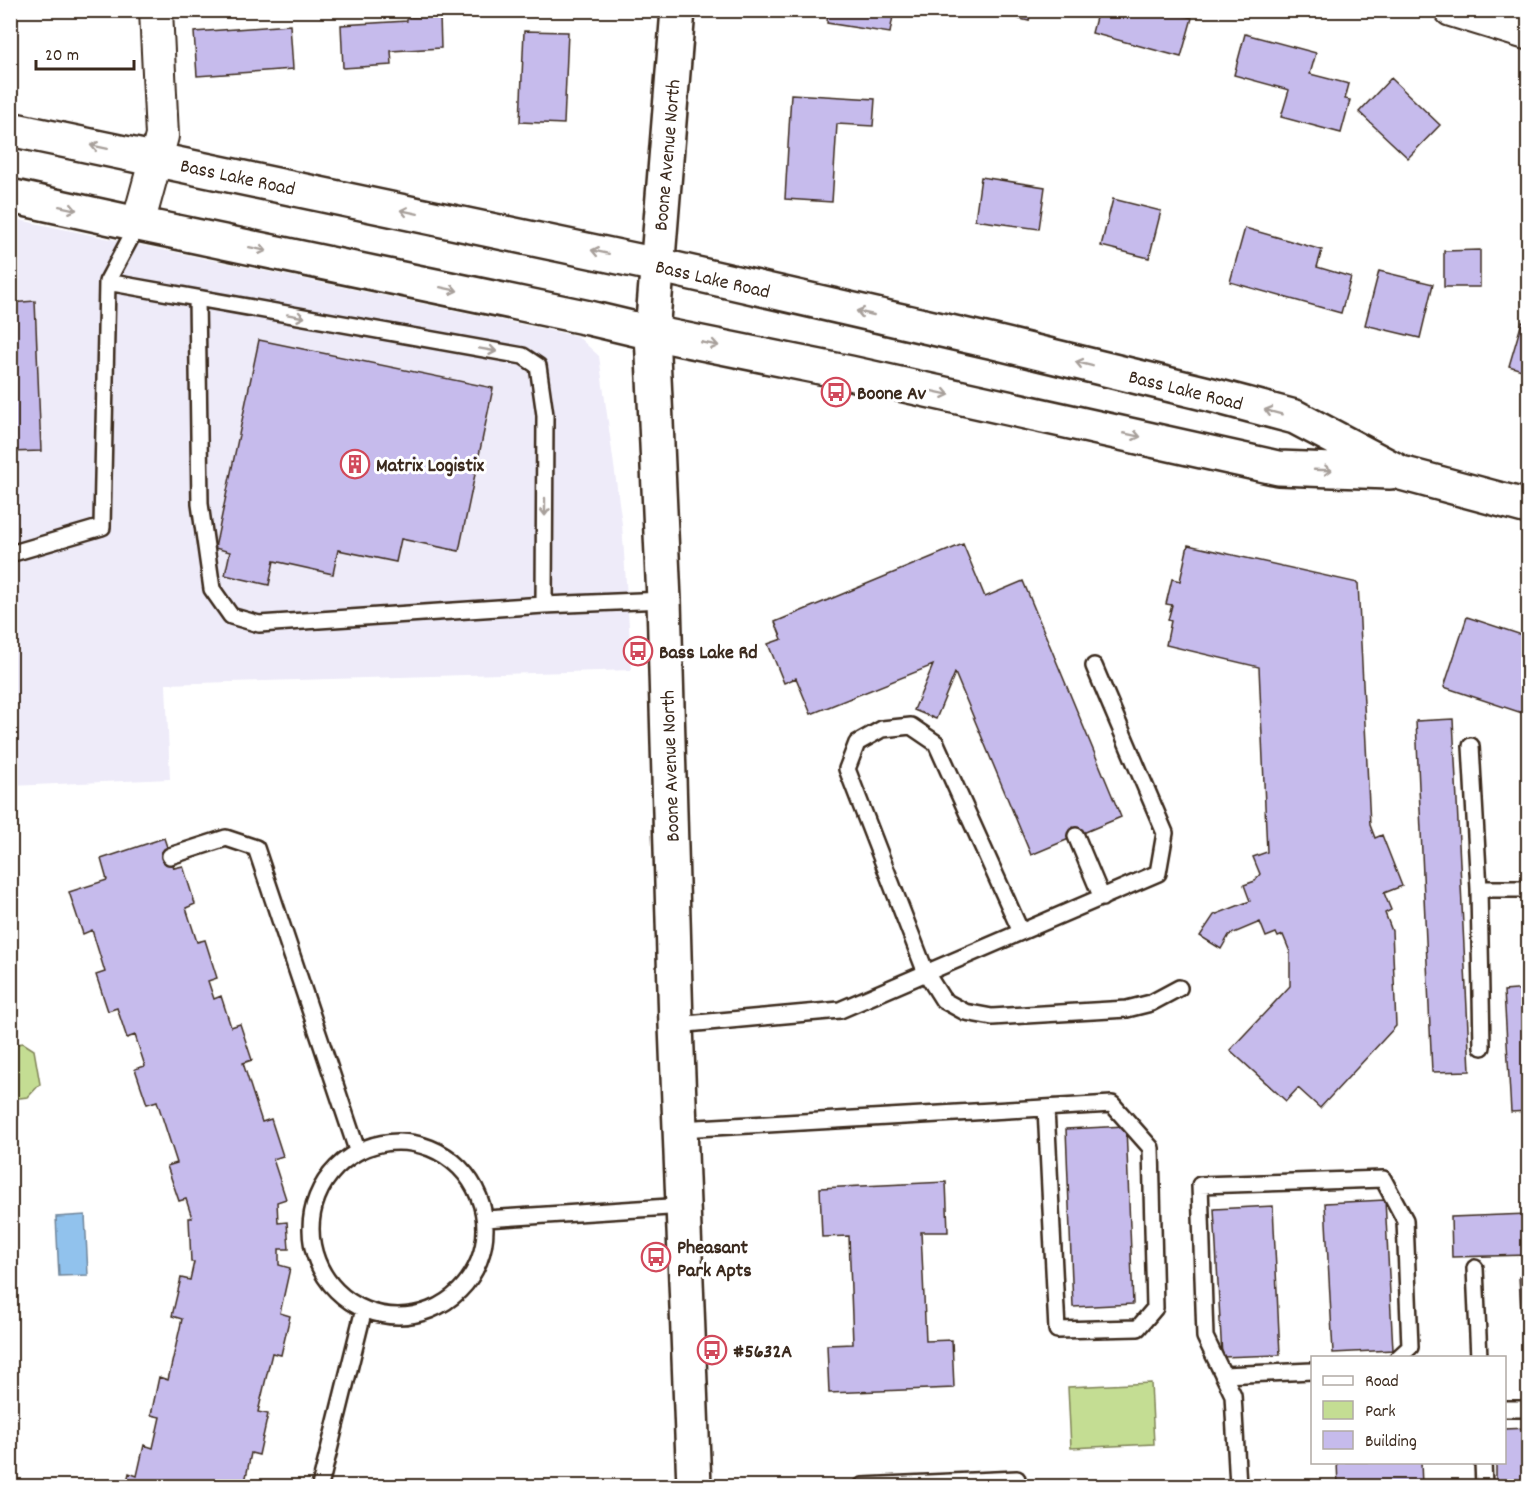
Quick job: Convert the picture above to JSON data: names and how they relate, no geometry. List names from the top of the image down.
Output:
{
  "streets": {
    "main road": ["Boone Avenue North", "Bass Lake Road"]
  },
  "crossings": [
    ["Boone Avenue North", "Bass Lake Road"]
  ],
  "places": {
    "bus stop": [
      "Boone Av",
      "Bass Lake Rd",
      "Pheasant Park Apts",
      "#5632A"
    ],
    "building": ["Matrix Logistix"]
  },
  "legend": ["Road", "Park", "Building"],
  "scale_bar": "20 m"
}
